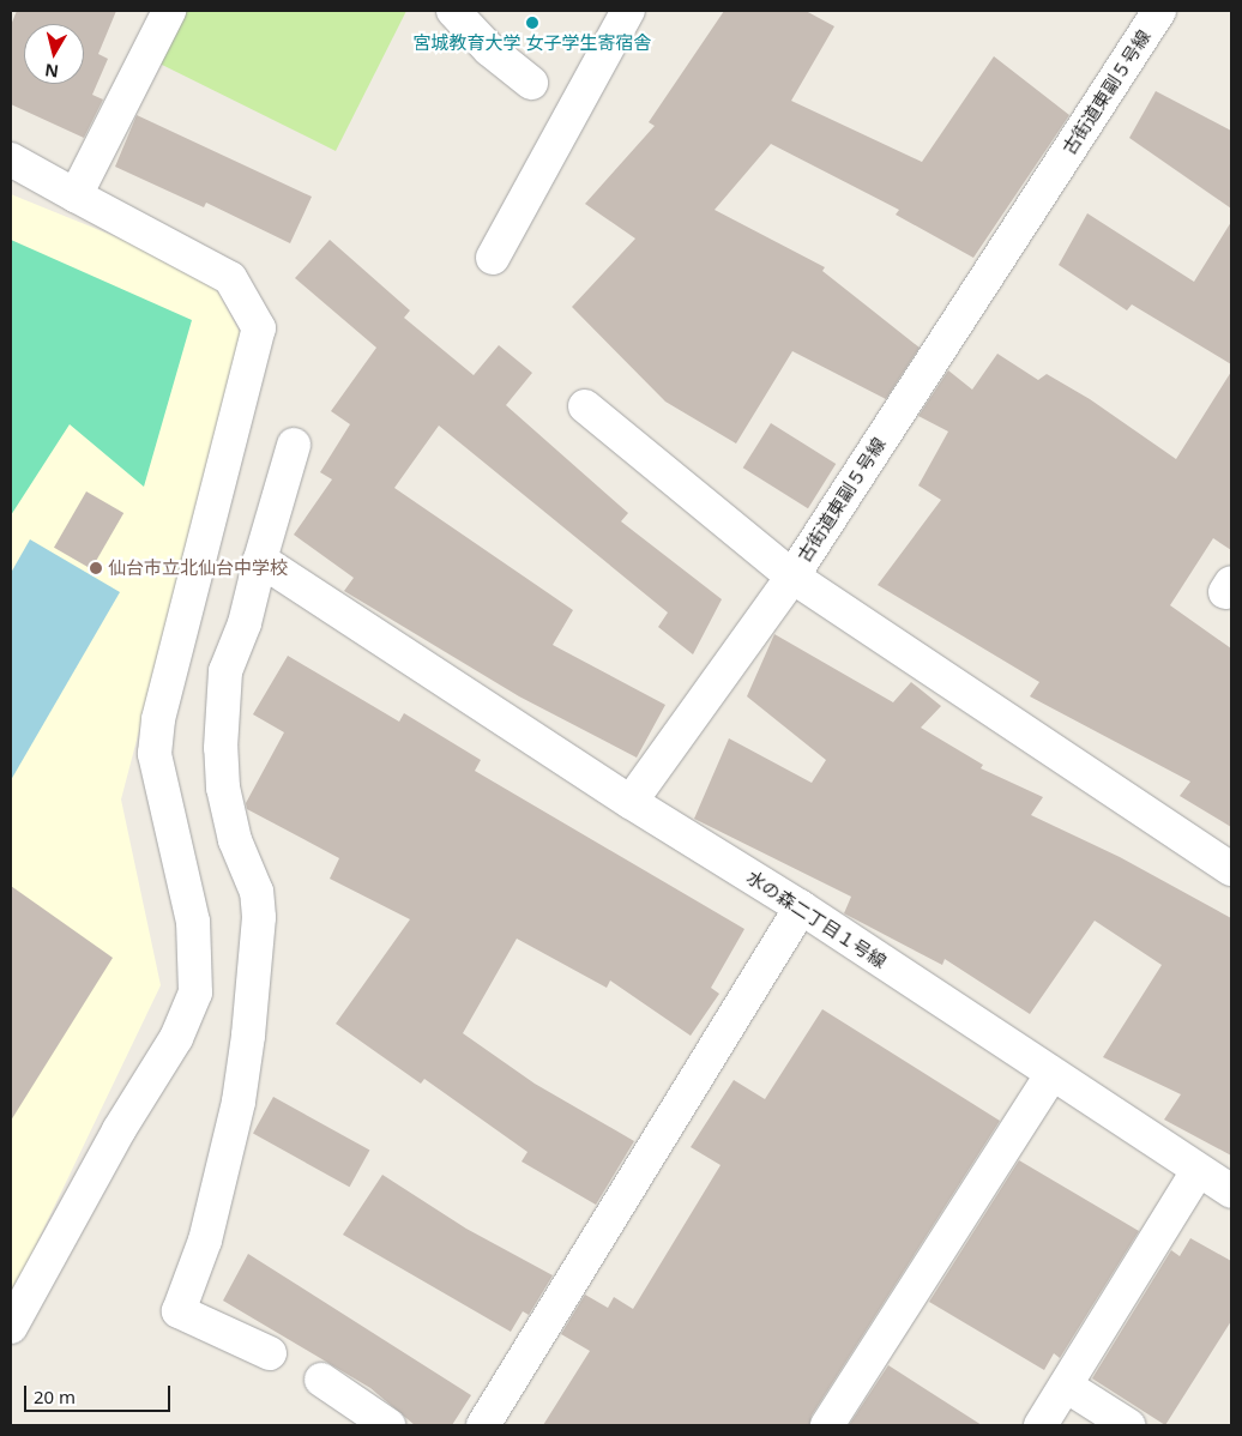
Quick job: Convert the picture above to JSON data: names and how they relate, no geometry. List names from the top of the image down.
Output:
{
  "streets": {
    "street": ["古街道東副５号線", "水の森二丁目１号線"]
  },
  "places": ["宮城教育大学 女子学生寄宿舎", "仙台市立北仙台中学校"],
  "scale_bar": "20 m",
  "north": "bottom"
}
